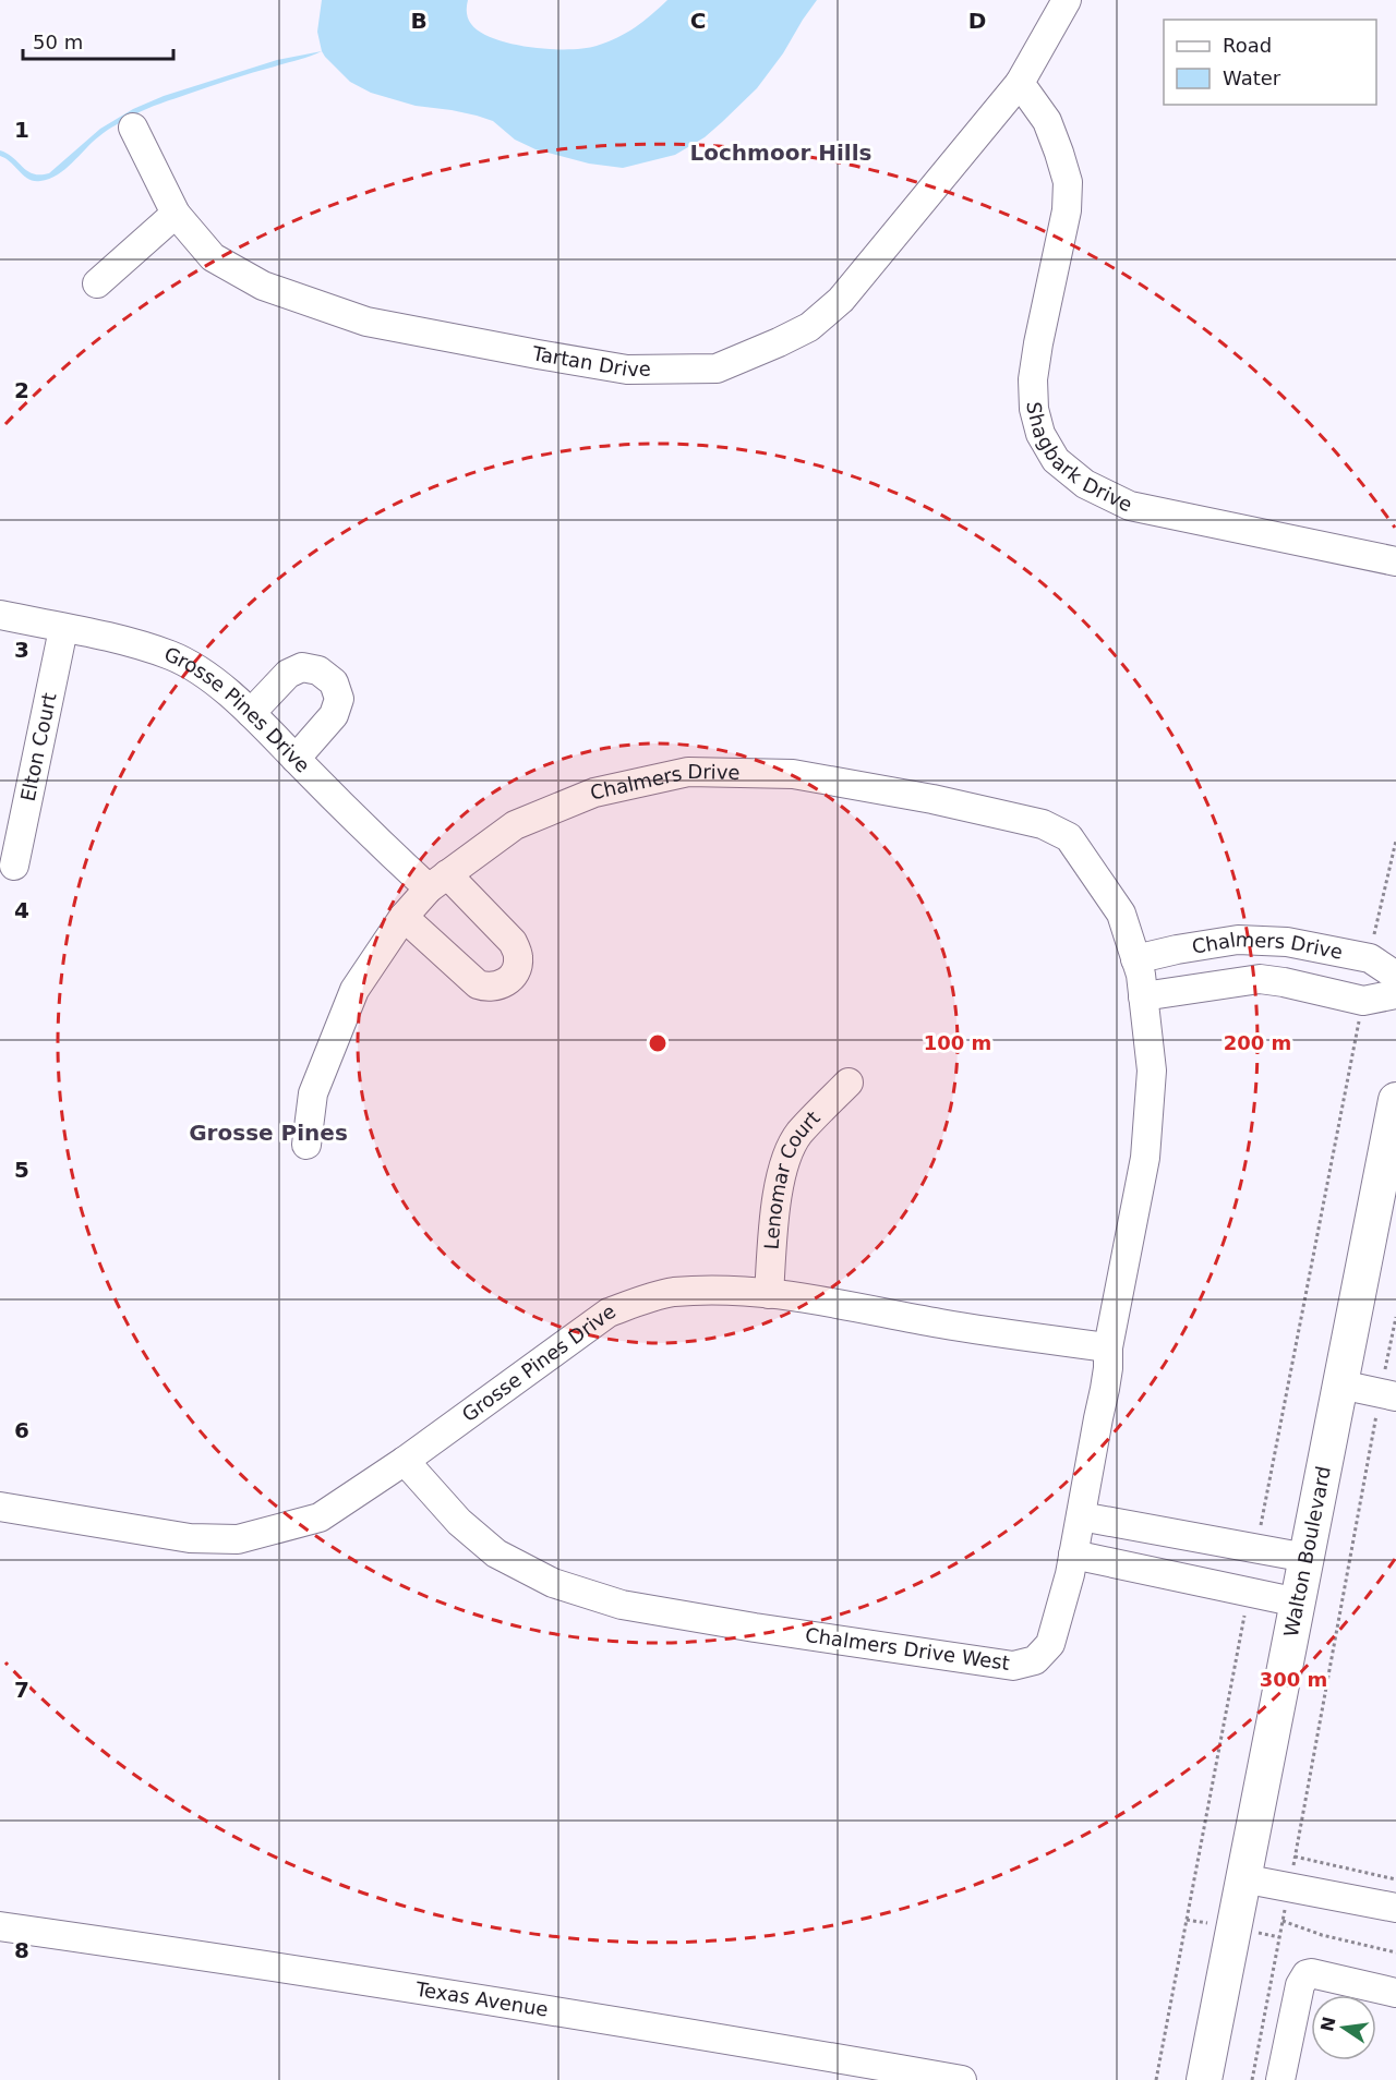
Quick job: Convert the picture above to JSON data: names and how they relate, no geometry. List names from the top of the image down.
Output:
{
  "streets": {
    "main road": ["Walton Boulevard"],
    "street": [
      "Tartan Drive",
      "Shagbark Drive",
      "Grosse Pines Drive",
      "Elton Court",
      "Chalmers Drive",
      "Lenomar Court",
      "Chalmers Drive West",
      "Texas Avenue"
    ]
  },
  "crossings": [
    ["Tartan Drive", "Shagbark Drive"],
    ["Grosse Pines Drive", "Elton Court"],
    ["Grosse Pines Drive", "Chalmers Drive"],
    ["Grosse Pines Drive", "Lenomar Court"],
    ["Grosse Pines Drive", "Chalmers Drive West"],
    ["Chalmers Drive", "Chalmers Drive West"]
  ],
  "districts": ["Lochmoor Hills", "Grosse Pines"],
  "legend": ["Road", "Water"],
  "scale_bar": "50 m",
  "north": "left",
  "grid": {
    "columns": ["B", "C", "D"],
    "rows": [
      "1",
      "2",
      "3",
      "4",
      "5",
      "6",
      "7",
      "8"
    ]
  },
  "rings": ["100 m", "200 m", "300 m"]
}
